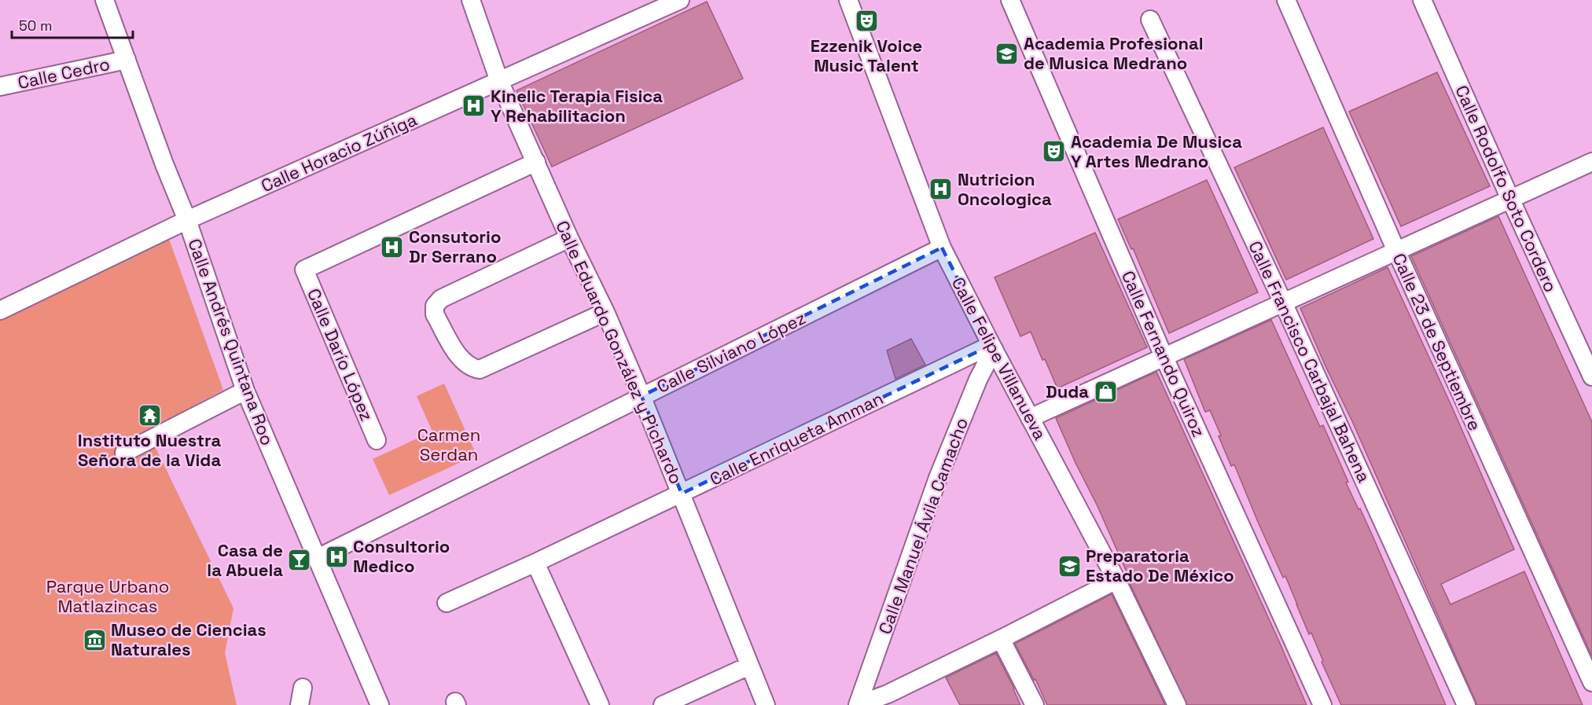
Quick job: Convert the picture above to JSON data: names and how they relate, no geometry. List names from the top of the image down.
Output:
{
  "streets": {
    "street": [
      "Calle Cedro",
      "Calle Horacio Zúñiga",
      "Calle Rodolfo Soto Cordero",
      "Calle Andrés Quintana Roo",
      "Calle 23 de Septiembre",
      "Calle Eduardo González y Pichardo",
      "Calle Silviano López",
      "Calle Fernando Quiroz",
      "Calle Darío López",
      "Calle Felipe Villanueva",
      "Calle Francisco Carbajal Bahena",
      "Calle Enriqueta Amman",
      "Calle Manuel Ávila Camacho"
    ]
  },
  "crossings": [
    ["Calle Cedro", "Calle Andrés Quintana Roo"],
    ["Calle Horacio Zúñiga", "Calle Andrés Quintana Roo"],
    ["Calle Horacio Zúñiga", "Calle Eduardo González y Pichardo"],
    ["Calle Andrés Quintana Roo", "Calle Silviano López"],
    ["Calle Eduardo González y Pichardo", "Calle Silviano López"],
    ["Calle Eduardo González y Pichardo", "Calle Darío López"],
    ["Calle Eduardo González y Pichardo", "Calle Enriqueta Amman"],
    ["Calle Silviano López", "Calle Felipe Villanueva"],
    ["Calle Felipe Villanueva", "Calle Enriqueta Amman"],
    ["Calle Felipe Villanueva", "Calle Manuel Ávila Camacho"],
    ["Calle Enriqueta Amman", "Calle Manuel Ávila Camacho"]
  ],
  "parks": ["Carmen Serdan", "Parque Urbano Matlazincas"],
  "places": {
    "theatre": ["Ezzenik Voice Music Talent", "Academia De Musica Y Artes Medrano"],
    "school or university": ["Academia Profesional de Musica Medrano", "Preparatoria Estado De México"],
    "hospital": [
      "Kinelic Terapia Fisica Y Rehabilitacion",
      "Nutricion Oncologica",
      "Consutorio Dr Serrano",
      "Consultorio Medico"
    ],
    "shop": ["Duda"],
    "temple": ["Instituto Nuestra Señora de la Vida"],
    "bar": ["Casa de la Abuela"],
    "museum": ["Museo de Ciencias Naturales"]
  },
  "scale_bar": "50 m"
}
